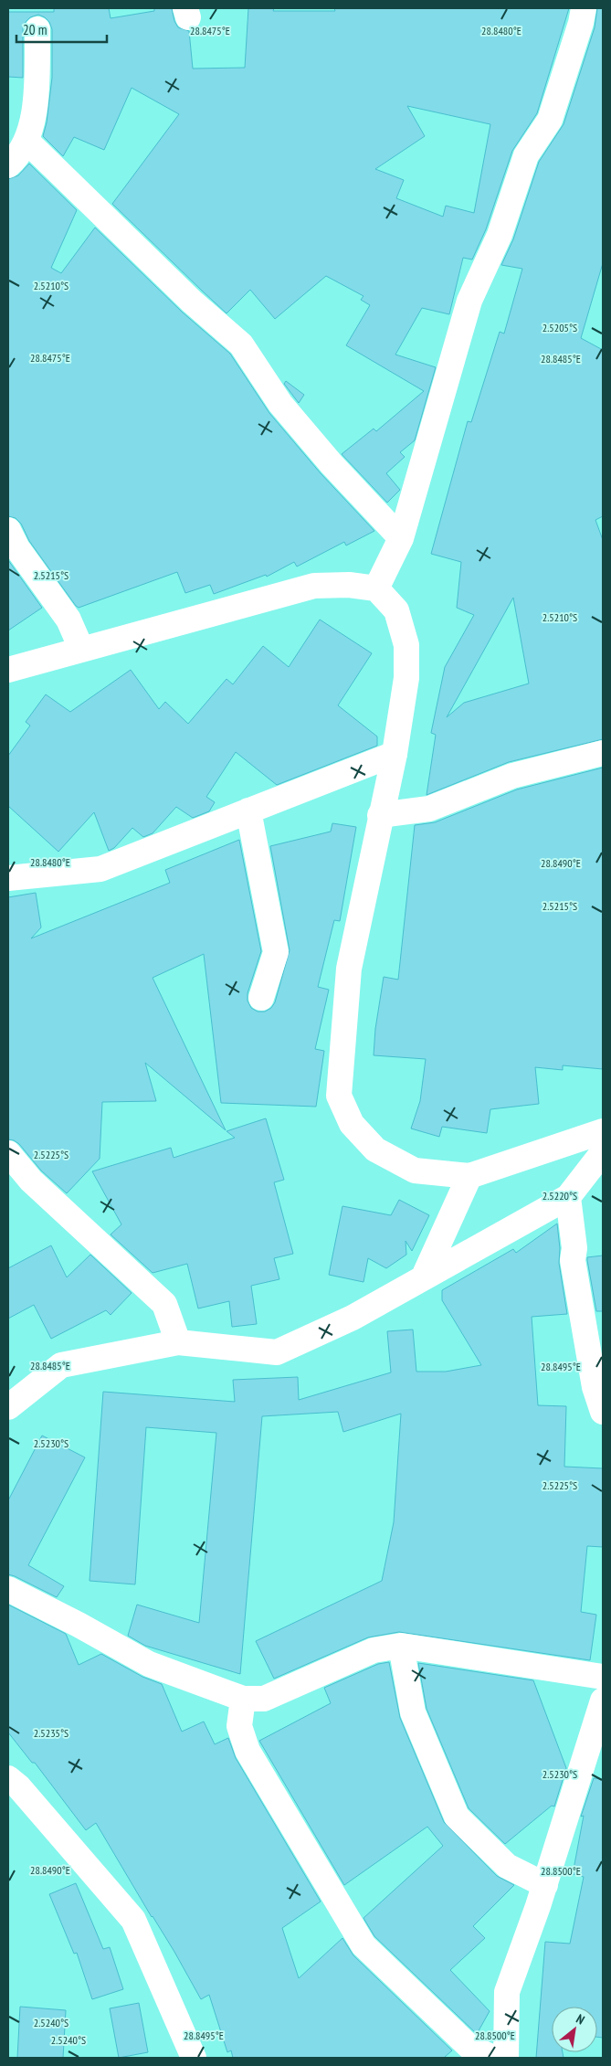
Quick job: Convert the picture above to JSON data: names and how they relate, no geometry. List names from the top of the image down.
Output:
{
  "scale_bar": "20 m",
  "north": "top right",
  "coordinates": [
    "28.8475°E",
    "28.8480°E",
    "2.5210°S",
    "2.5205°S",
    "28.8485°E",
    "2.5215°S",
    "28.8490°E",
    "2.5225°S",
    "2.5220°S",
    "28.8495°E",
    "2.5230°S",
    "2.5235°S",
    "28.8500°E",
    "2.5240°S"
  ]
}
